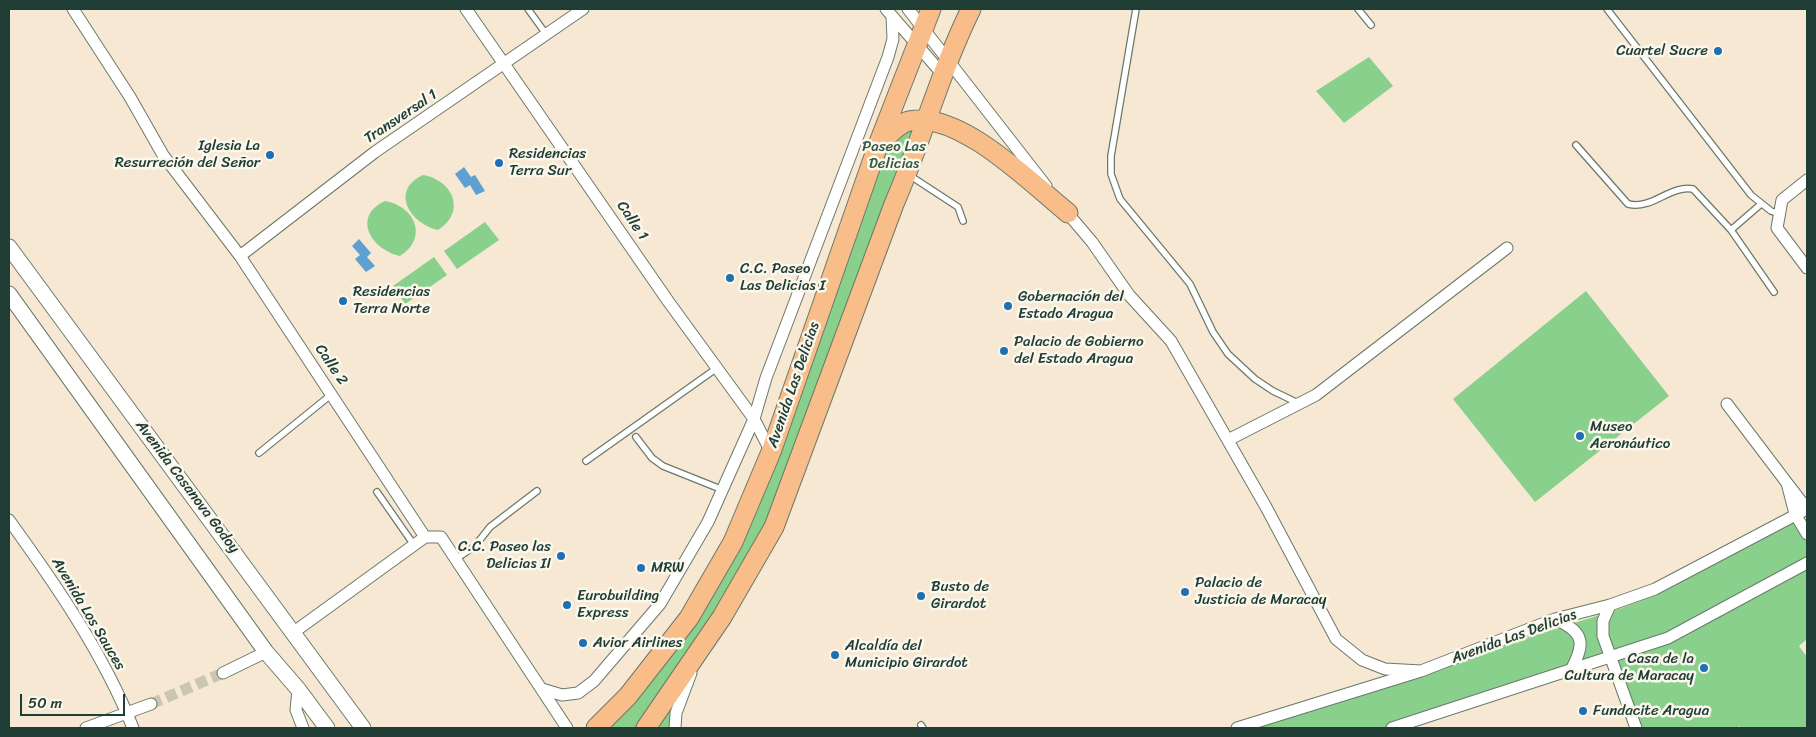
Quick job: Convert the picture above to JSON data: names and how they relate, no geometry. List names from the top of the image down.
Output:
{
  "streets": {
    "main road": ["Avenida Las Delicias"],
    "street": [
      "Transversal 1",
      "Calle 1",
      "Calle 2",
      "Avenida Casanova Godoy",
      "Avenida Los Sauces"
    ]
  },
  "crossings": [
    ["Transversal 1", "Calle 1"],
    ["Transversal 1", "Calle 2"],
    ["Calle 1", "Avenida Las Delicias"]
  ],
  "parks": ["Paseo Las Delicias"],
  "places": [
    "Cuartel Sucre",
    "Iglesia La Resurreción del Señor",
    "Residencias Terra Sur",
    "C.C. Paseo Las Delicias I",
    "Residencias Terra Norte",
    "Gobernación del Estado Aragua",
    "Palacio de Gobierno del Estado Aragua",
    "Museo Aeronáutico",
    "C.C. Paseo las Delicias II",
    "MRW",
    "Palacio de Justicia de Maracay",
    "Busto de Girardot",
    "Eurobuilding Express",
    "Avior Airlines",
    "Alcaldía del Municipio Girardot",
    "Casa de la Cultura de Maracay",
    "Fundacite Aragua"
  ],
  "scale_bar": "50 m"
}
